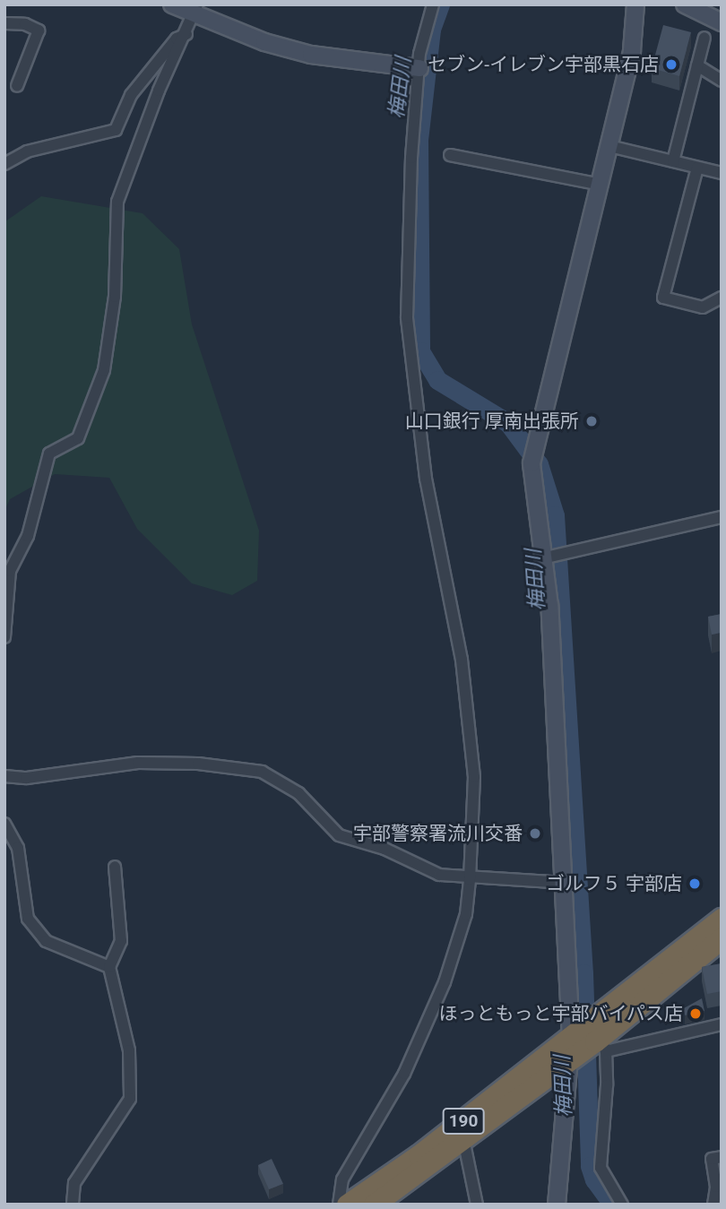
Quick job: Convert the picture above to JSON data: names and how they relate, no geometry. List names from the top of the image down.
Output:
{
  "streets": {
    "highway": ["190"]
  },
  "water": ["梅田川"],
  "places": [
    "セブン-イレブン宇部黒石店",
    "山口銀行 厚南出張所",
    "宇部警察署流川交番",
    "ゴルフ５ 宇部店",
    "ほっともっと宇部バイパス店"
  ]
}
